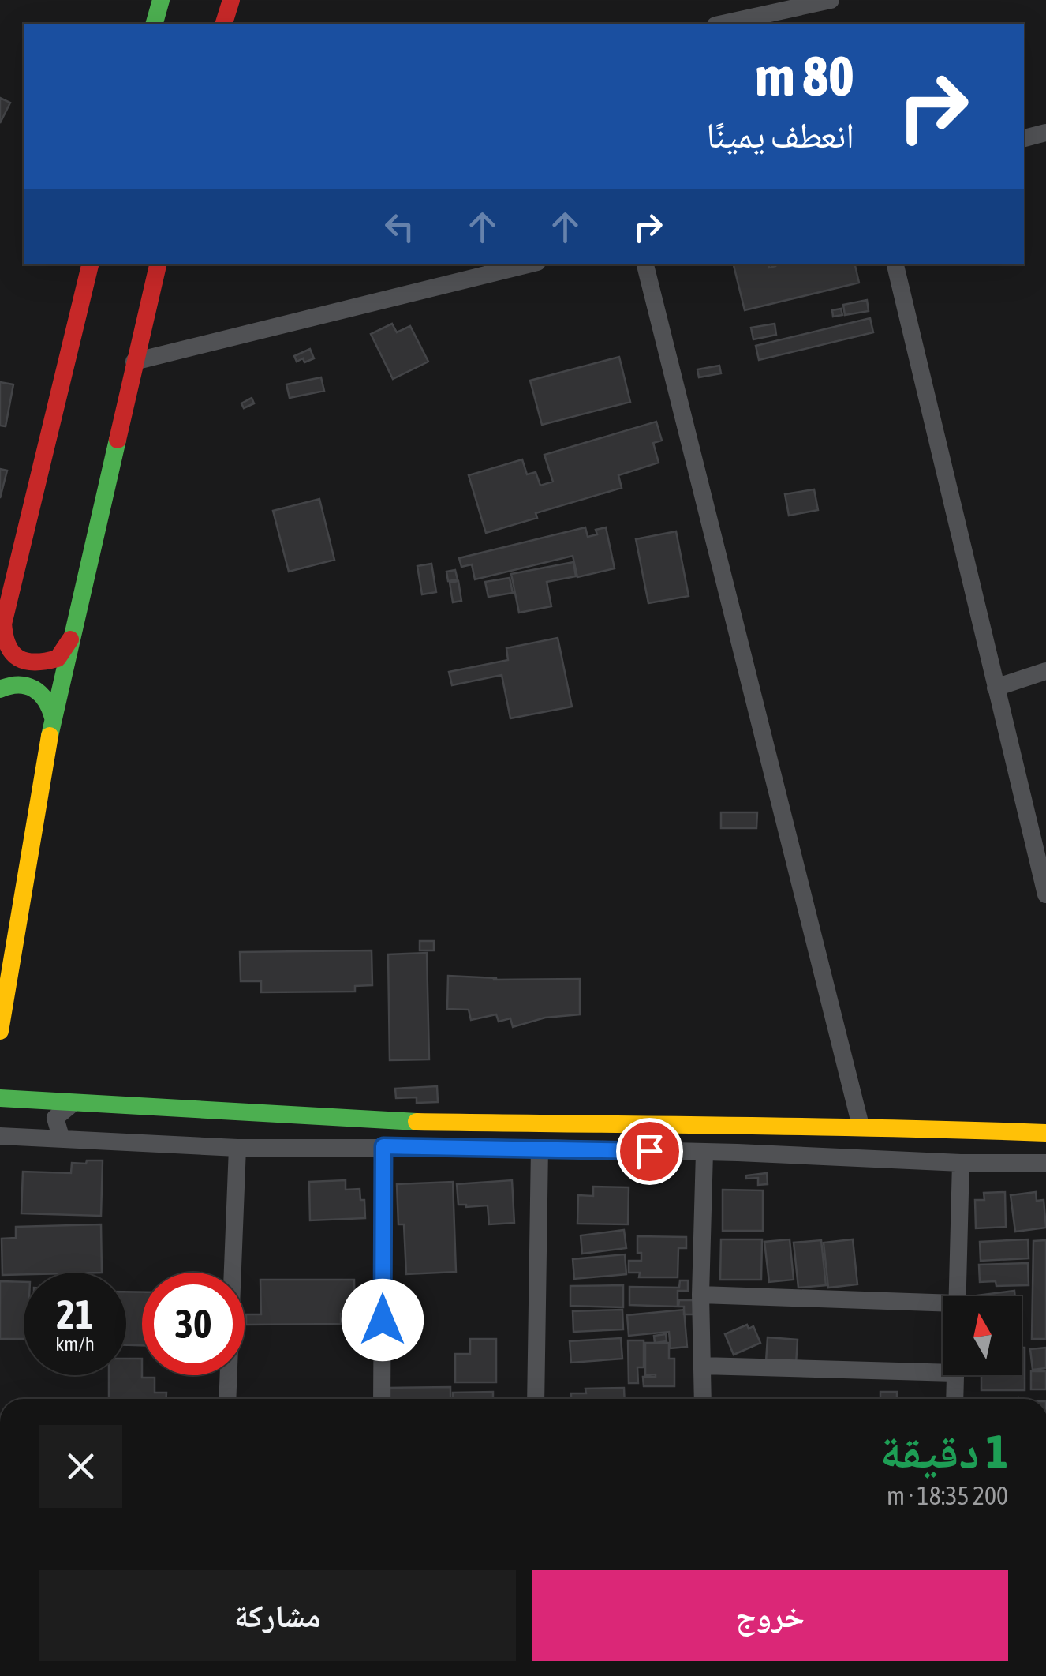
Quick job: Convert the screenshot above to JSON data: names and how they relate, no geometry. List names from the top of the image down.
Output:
{
  "north": "top",
  "page": {
    "turn": ["80 m", "انعطف يمينًا"],
    "speed": "21 km/h",
    "limit": "30",
    "heading": ["1 دقيقة", "200 m · 18:35"],
    "buttons": ["خروج", "مشاركة"]
  }
}
